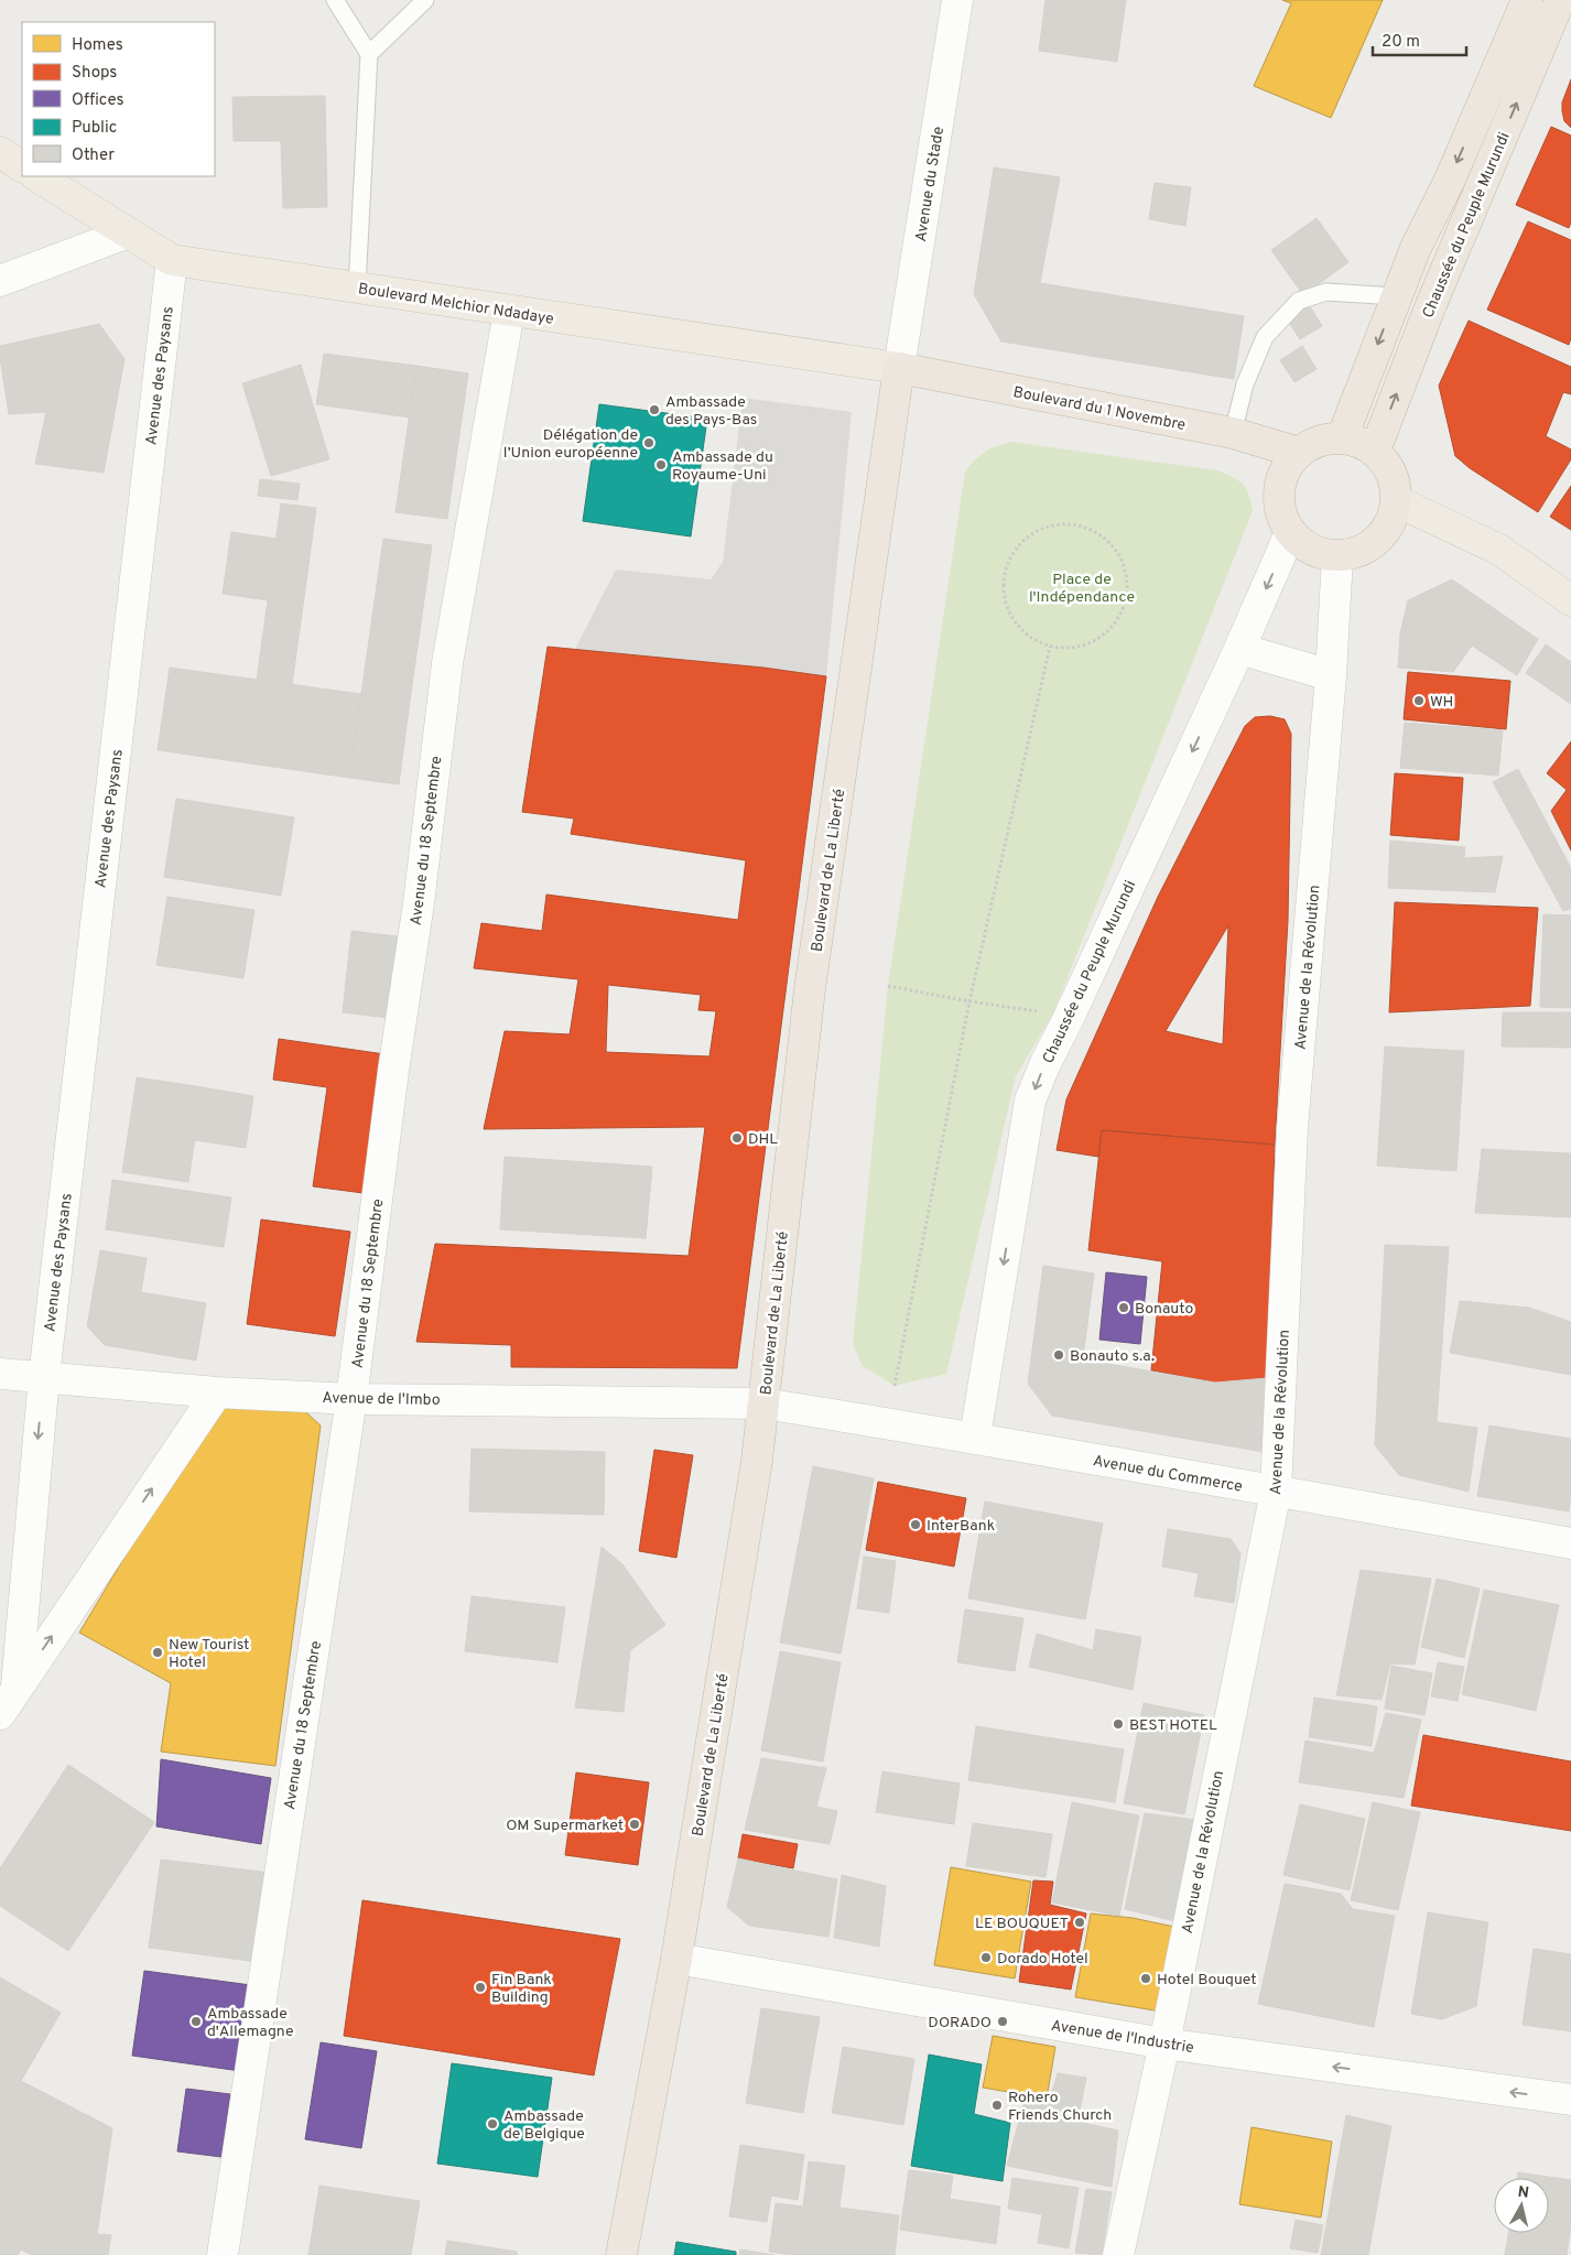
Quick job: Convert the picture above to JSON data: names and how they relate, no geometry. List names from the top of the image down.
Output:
{
  "streets": {
    "highway": ["Chaussée du Peuple Murundi", "Boulevard du 1 Novembre", "Boulevard de La Liberté"],
    "main road": ["Boulevard Melchior Ndadaye"],
    "street": [
      "Avenue du Stade",
      "Avenue des Paysans",
      "Avenue du 18 Septembre",
      "Avenue de la Révolution",
      "Avenue de l'Imbo",
      "Avenue du Commerce",
      "Avenue de l'Industrie"
    ]
  },
  "crossings": [
    ["Avenue du Stade", "Boulevard Melchior Ndadaye"],
    ["Avenue du Stade", "Boulevard du 1 Novembre"],
    ["Avenue du Stade", "Boulevard de La Liberté"],
    ["Chaussée du Peuple Murundi", "Boulevard du 1 Novembre"],
    ["Chaussée du Peuple Murundi", "Avenue de la Révolution"],
    ["Chaussée du Peuple Murundi", "Avenue du Commerce"],
    ["Boulevard Melchior Ndadaye", "Avenue des Paysans"],
    ["Boulevard Melchior Ndadaye", "Boulevard du 1 Novembre"],
    ["Boulevard Melchior Ndadaye", "Avenue du 18 Septembre"],
    ["Boulevard Melchior Ndadaye", "Boulevard de La Liberté"],
    ["Avenue des Paysans", "Avenue de l'Imbo"],
    ["Boulevard du 1 Novembre", "Boulevard de La Liberté"],
    ["Boulevard du 1 Novembre", "Avenue de la Révolution"],
    ["Avenue du 18 Septembre", "Avenue de l'Imbo"],
    ["Boulevard de La Liberté", "Avenue de l'Imbo"],
    ["Boulevard de La Liberté", "Avenue du Commerce"],
    ["Boulevard de La Liberté", "Avenue de l'Industrie"],
    ["Avenue de la Révolution", "Avenue du Commerce"],
    ["Avenue de la Révolution", "Avenue de l'Industrie"],
    ["Avenue de l'Imbo", "Avenue du Commerce"]
  ],
  "one_way": ["Avenue de l'Industrie"],
  "parks": ["Place de l'Indépendance"],
  "places": [
    "Ambassade des Pays-Bas",
    "Délégation de l’Union européenne",
    "Ambassade du Royaume-Uni",
    "WH",
    "DHL",
    "Bonauto",
    "Bonauto s.a.",
    "InterBank",
    "New Tourist Hotel",
    "BEST HOTEL",
    "OM Supermarket",
    "LE BOUQUET",
    "Dorado Hotel",
    "Hotel Bouquet",
    "Fin Bank Building",
    "Ambassade d'Allemagne",
    "DORADO",
    "Rohero Friends Church",
    "Ambassade de Belgique"
  ],
  "legend": [
    "Homes",
    "Shops",
    "Offices",
    "Public",
    "Other"
  ],
  "scale_bar": "20 m",
  "north": "top"
}
